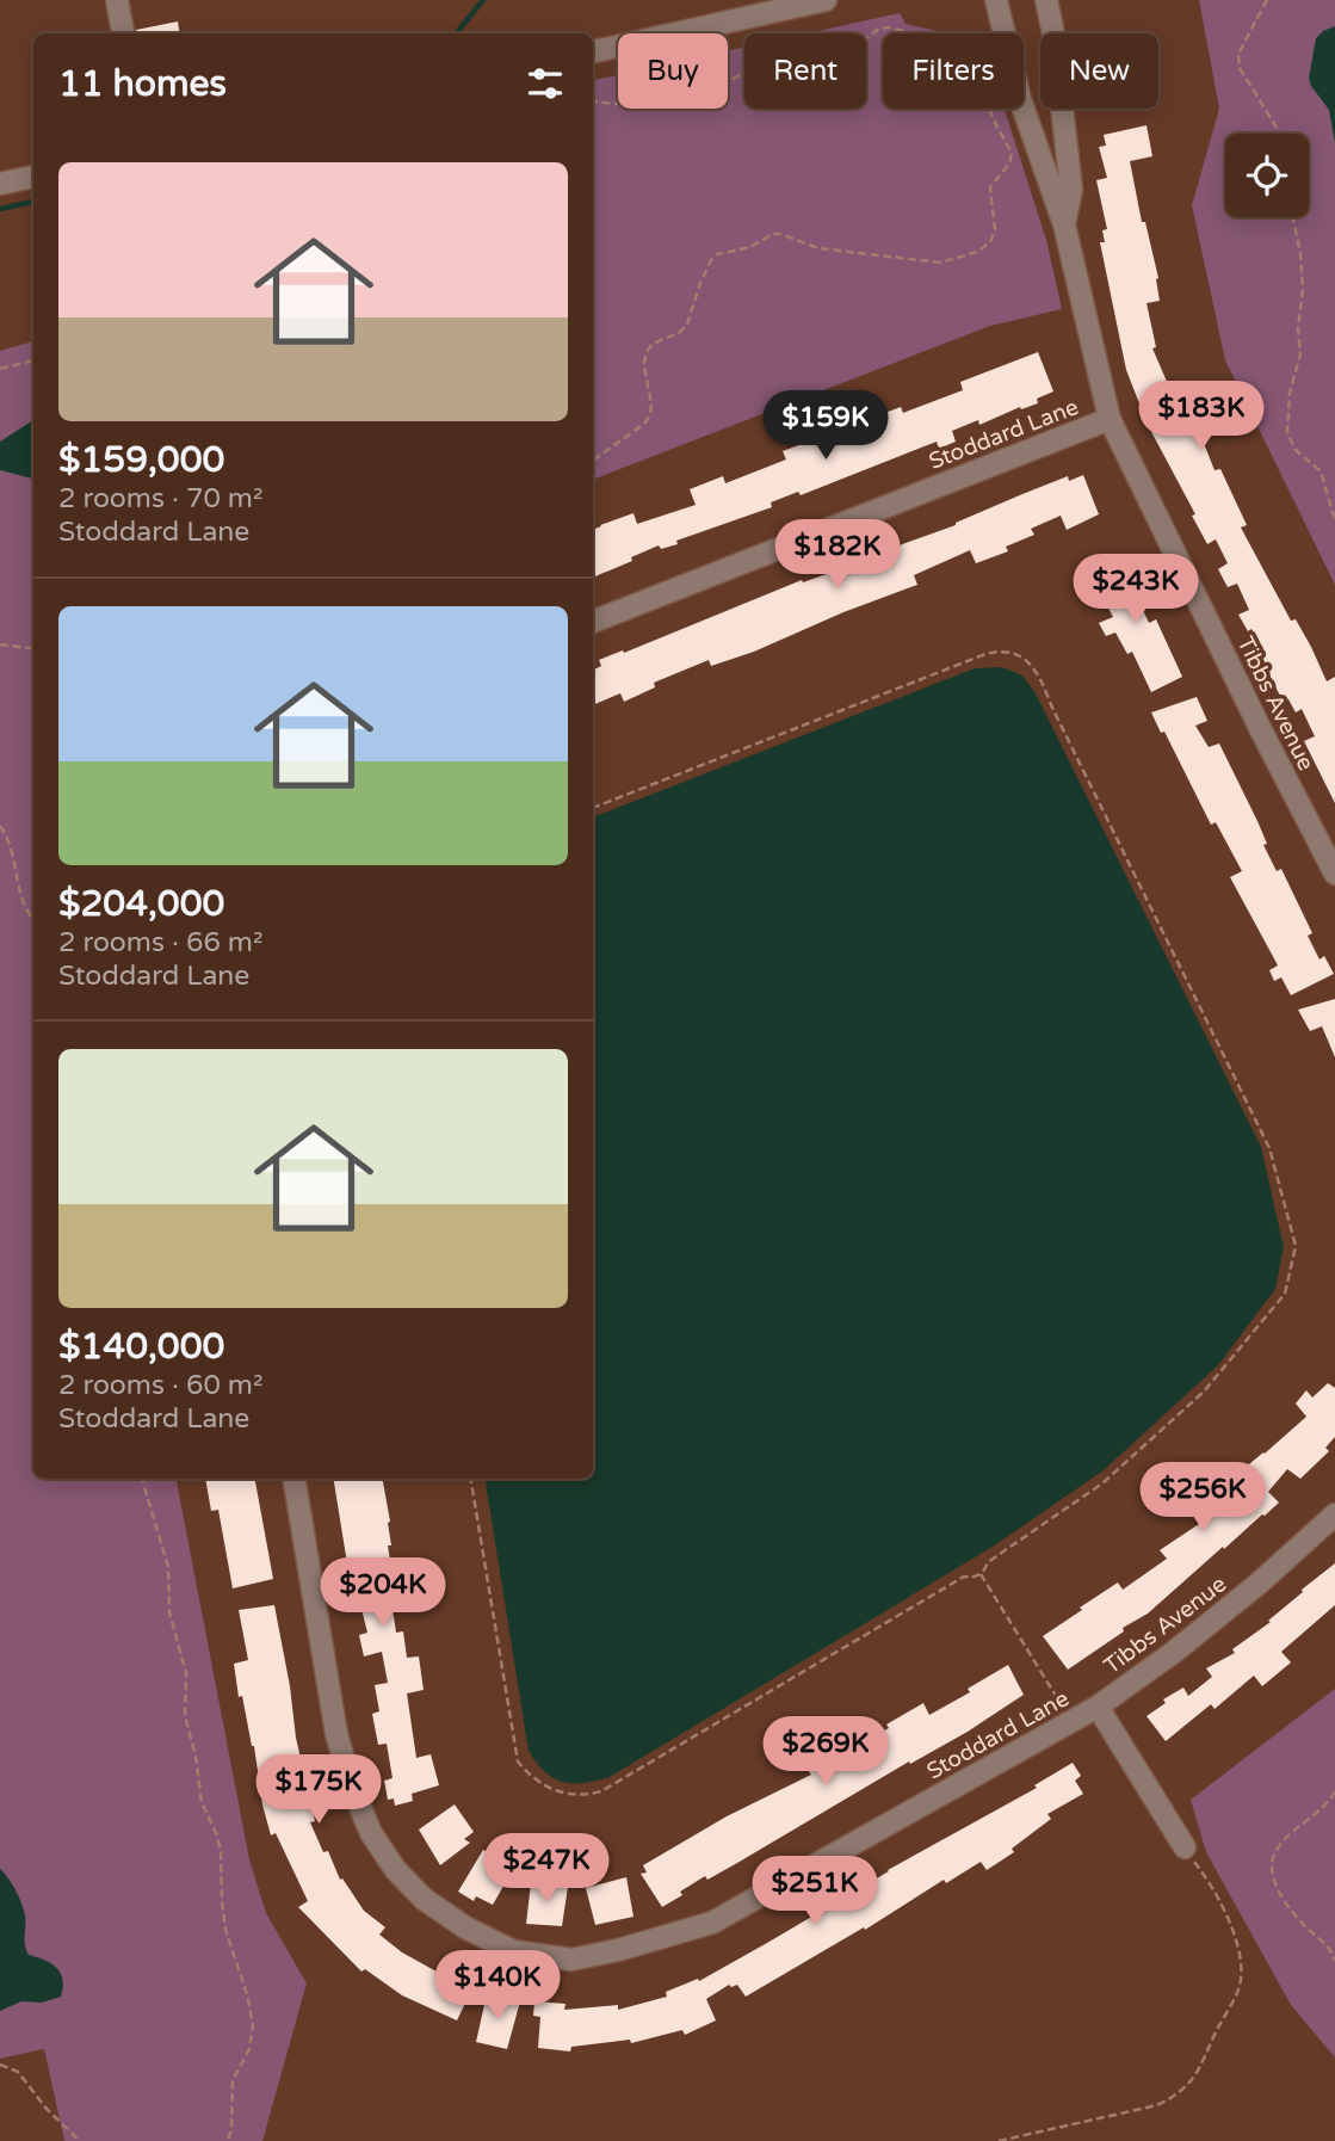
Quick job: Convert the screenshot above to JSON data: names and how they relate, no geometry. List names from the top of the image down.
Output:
{
  "streets": {
    "street": ["Stoddard Lane", "Tibbs Avenue"]
  },
  "crossings": [
    ["Stoddard Lane", "Tibbs Avenue"]
  ],
  "page": {
    "chip": [
      "Buy",
      "Rent",
      "Filters",
      "New"
    ],
    "heading": "11 homes",
    "list": [
      {
        "name": "$159,000",
        "note": "2 rooms · 70 m² · Stoddard Lane"
      },
      {
        "name": "$204,000",
        "note": "2 rooms · 66 m² · Stoddard Lane"
      },
      {
        "name": "$140,000",
        "note": "2 rooms · 60 m² · Stoddard Lane"
      }
    ],
    "price": [
      "$183K",
      "$159K",
      "$182K",
      "$243K",
      "$256K",
      "$204K",
      "$269K",
      "$175K",
      "$247K",
      "$251K",
      "$140K"
    ]
  }
}
